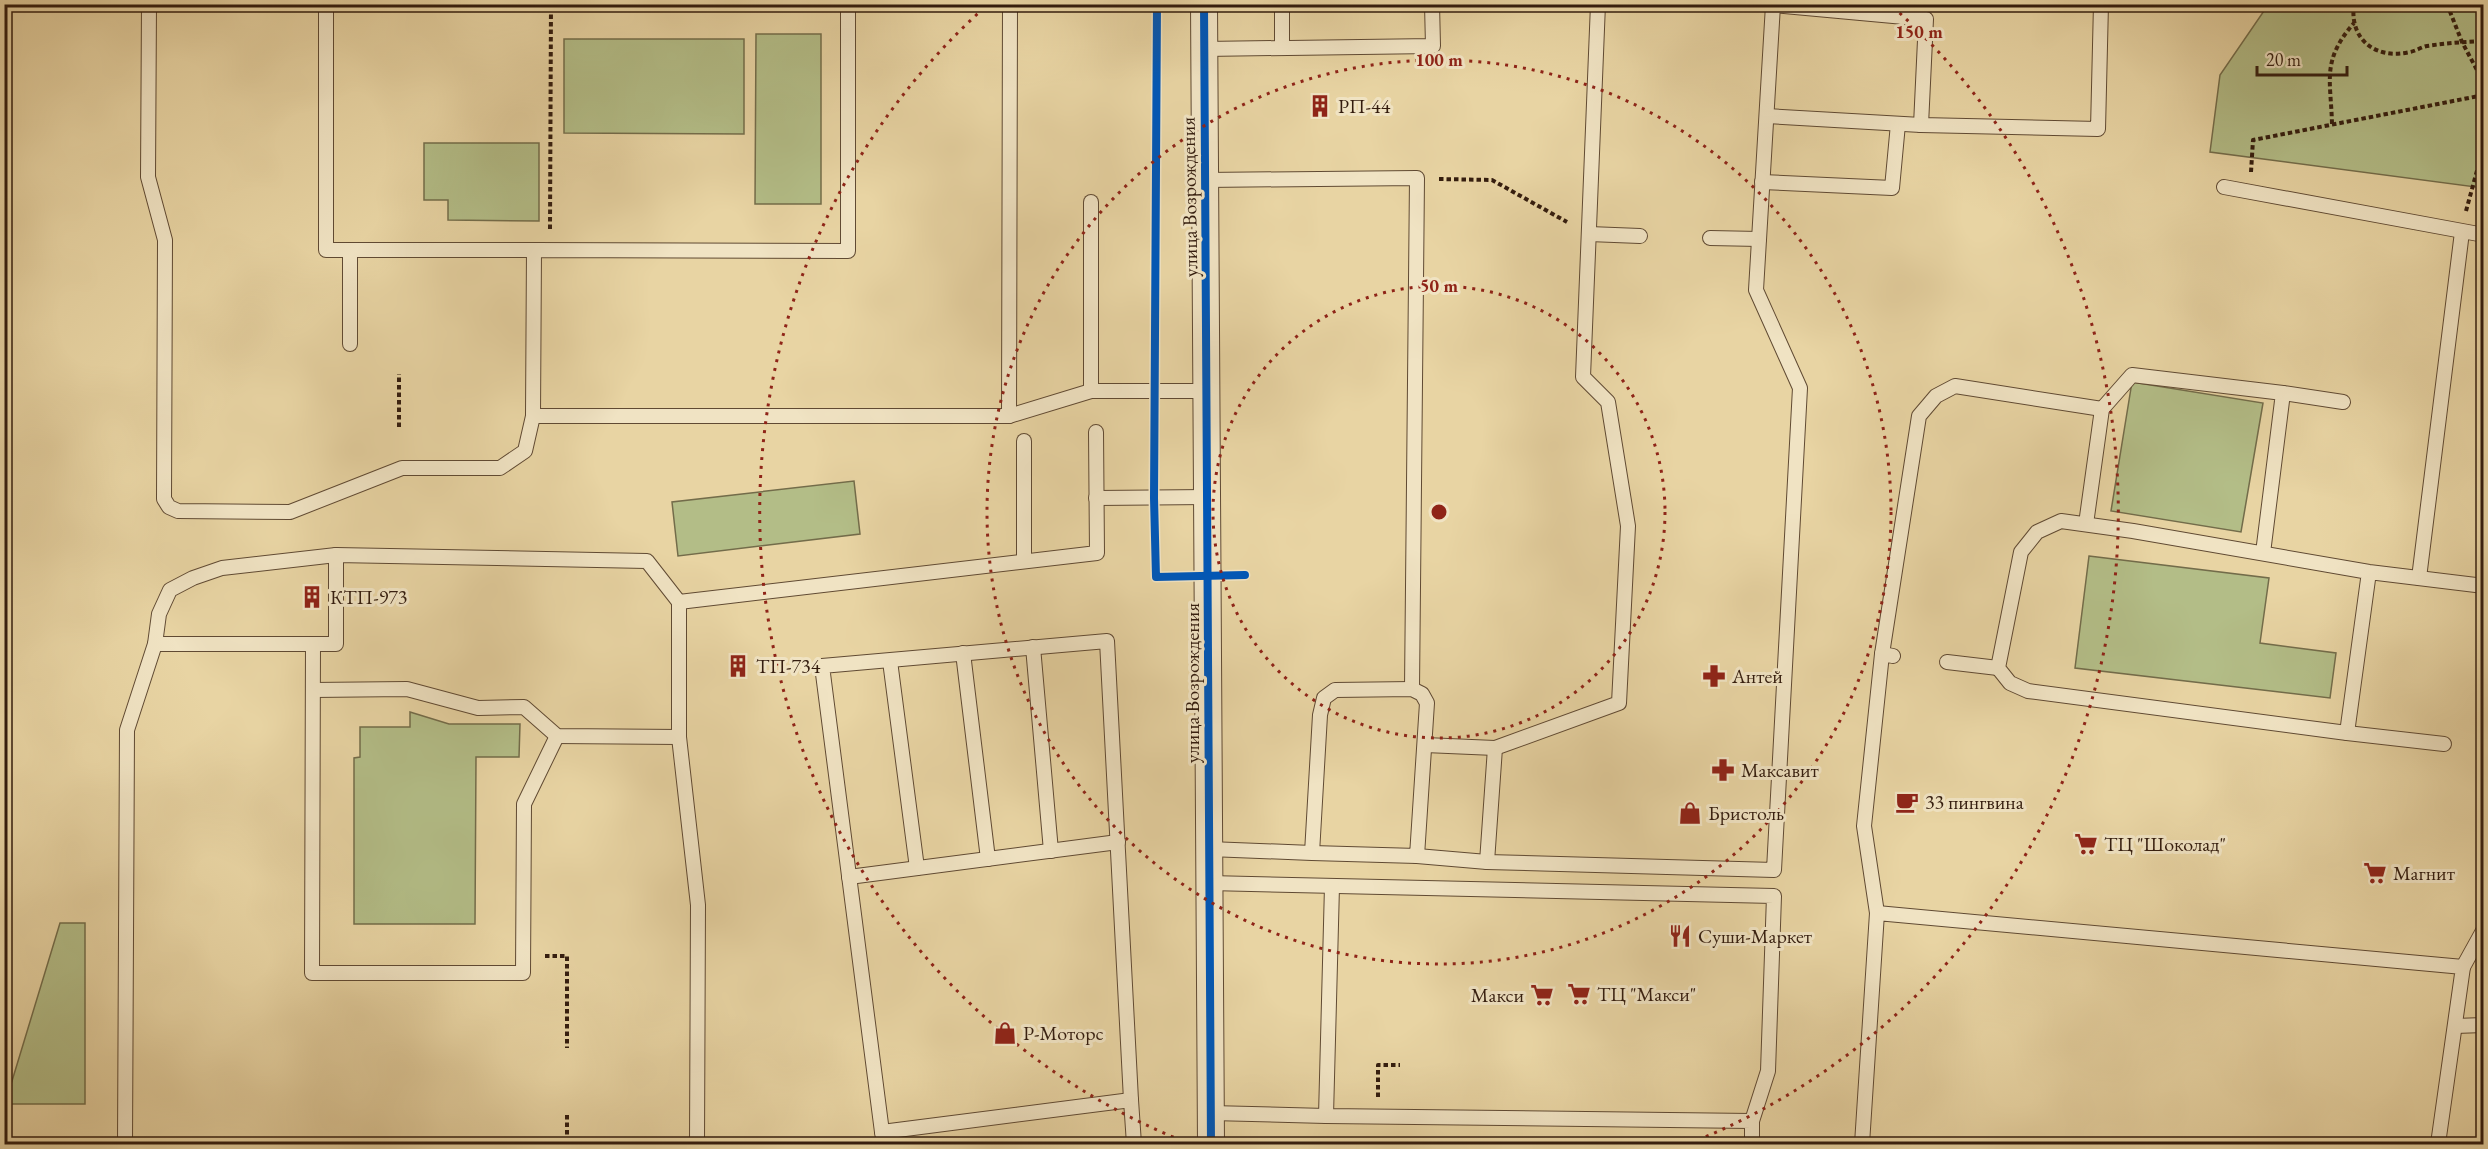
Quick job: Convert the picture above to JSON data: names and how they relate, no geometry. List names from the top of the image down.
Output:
{
  "streets": {
    "street": ["улица Возрождения"]
  },
  "places": {
    "building": ["РП-44", "КТП-973", "ТП-734"],
    "pharmacy": ["Антей", "Максавит"],
    "cafe": ["33 пингвина"],
    "shop": ["Бристоль", "Р-Моторс"],
    "supermarket": [
      "ТЦ \"Шоколад\"",
      "Магнит",
      "ТЦ \"Макси\"",
      "Макси"
    ],
    "restaurant": ["Суши-Маркет"]
  },
  "scale_bar": "20 m",
  "rings": ["150 m", "100 m", "50 m"]
}
